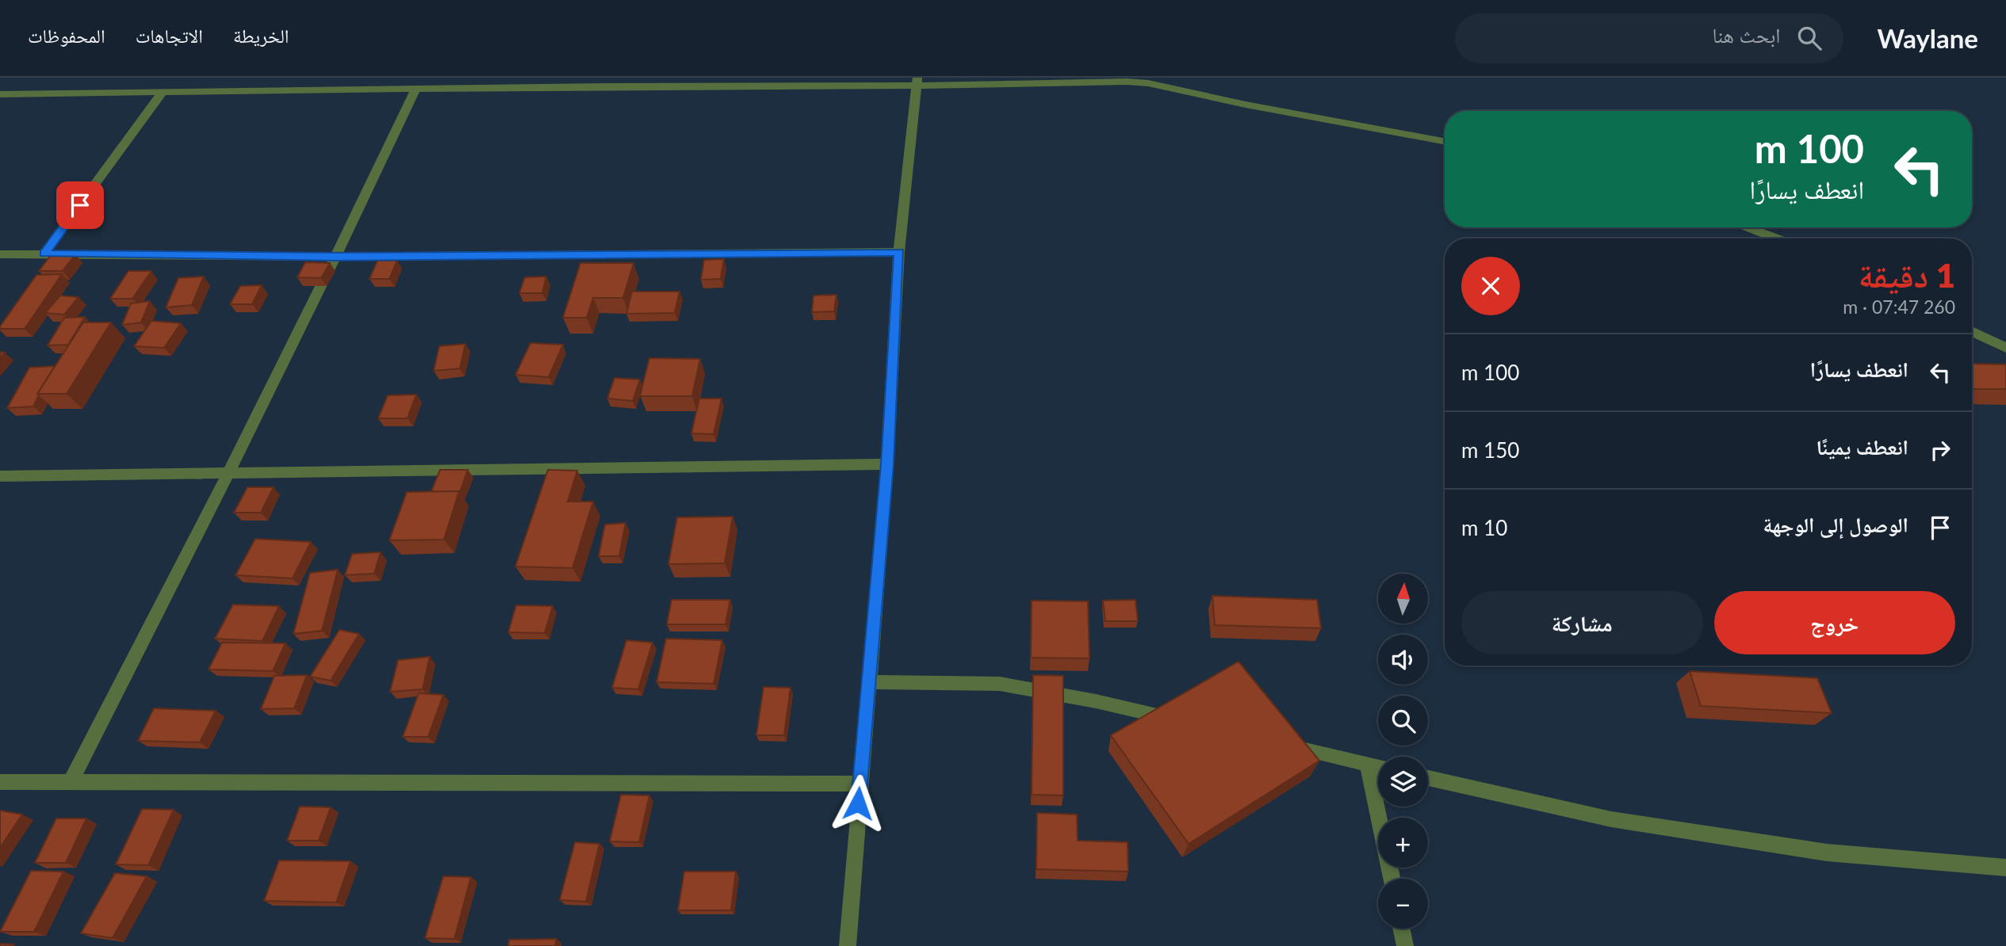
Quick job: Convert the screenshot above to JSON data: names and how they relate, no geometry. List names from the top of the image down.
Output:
{
  "north": "top",
  "page": {
    "header": "Waylane",
    "search": "ابحث هنا",
    "nav": ["الخريطة", "الاتجاهات", "المحفوظات"],
    "turn": ["100 m", "انعطف يسارًا"],
    "heading": ["1 دقيقة", "260 m · 07:47"],
    "list": [
      {
        "name": "انعطف يسارًا",
        "value": "100 m"
      },
      {
        "name": "انعطف يمينًا",
        "value": "150 m"
      },
      {
        "name": "الوصول إلى الوجهة",
        "value": "10 m"
      }
    ],
    "map_buttons": ["+", "−"],
    "buttons": ["خروج", "مشاركة"]
  }
}
